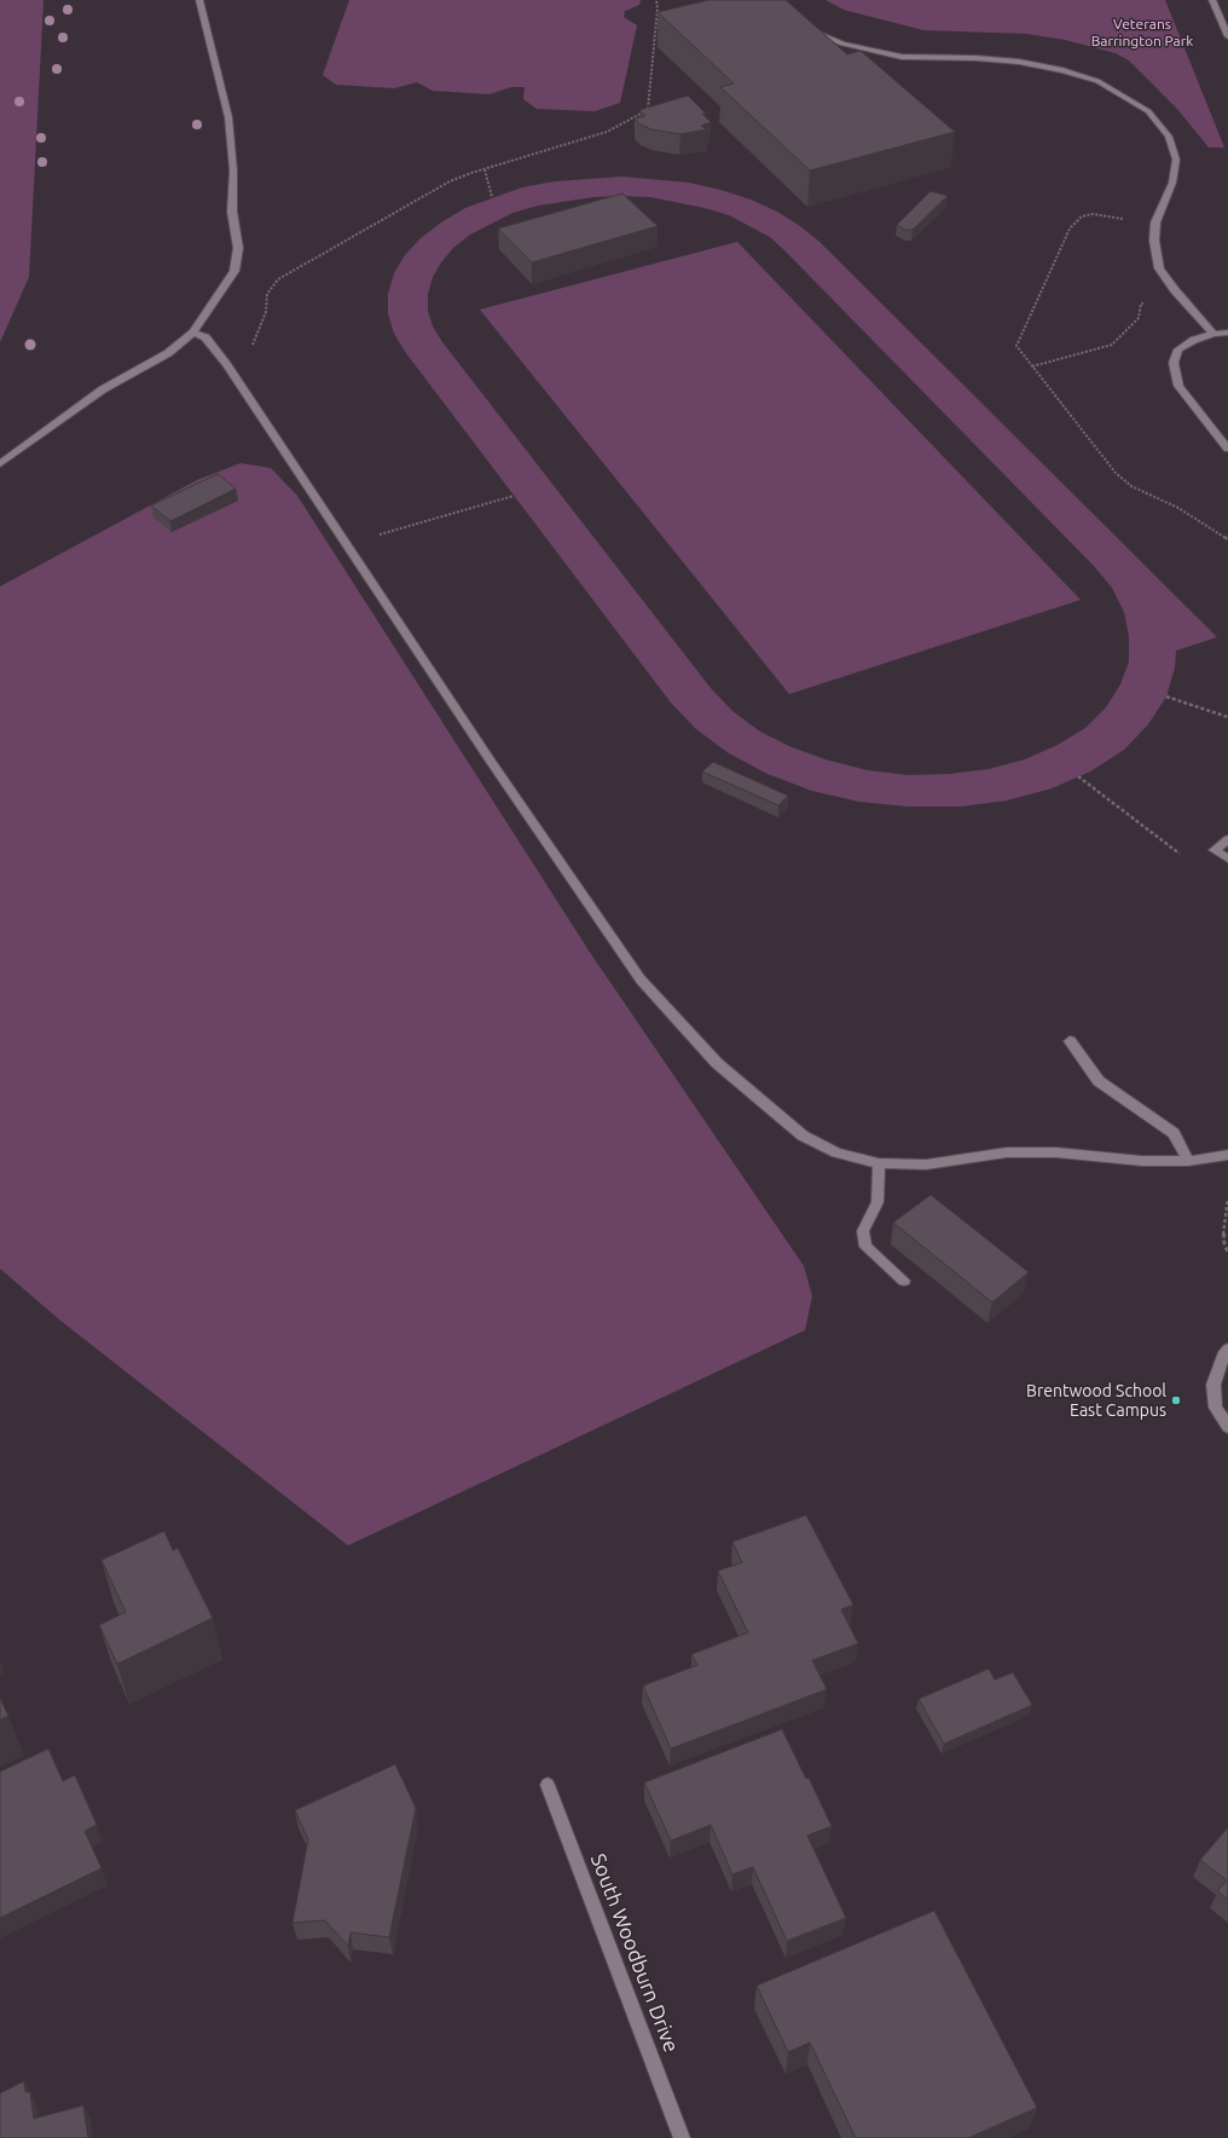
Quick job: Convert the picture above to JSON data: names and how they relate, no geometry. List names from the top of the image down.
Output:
{
  "streets": {
    "street": ["South Woodburn Drive"]
  },
  "parks": ["Veterans Barrington Park"],
  "places": ["Brentwood School East Campus"]
}
